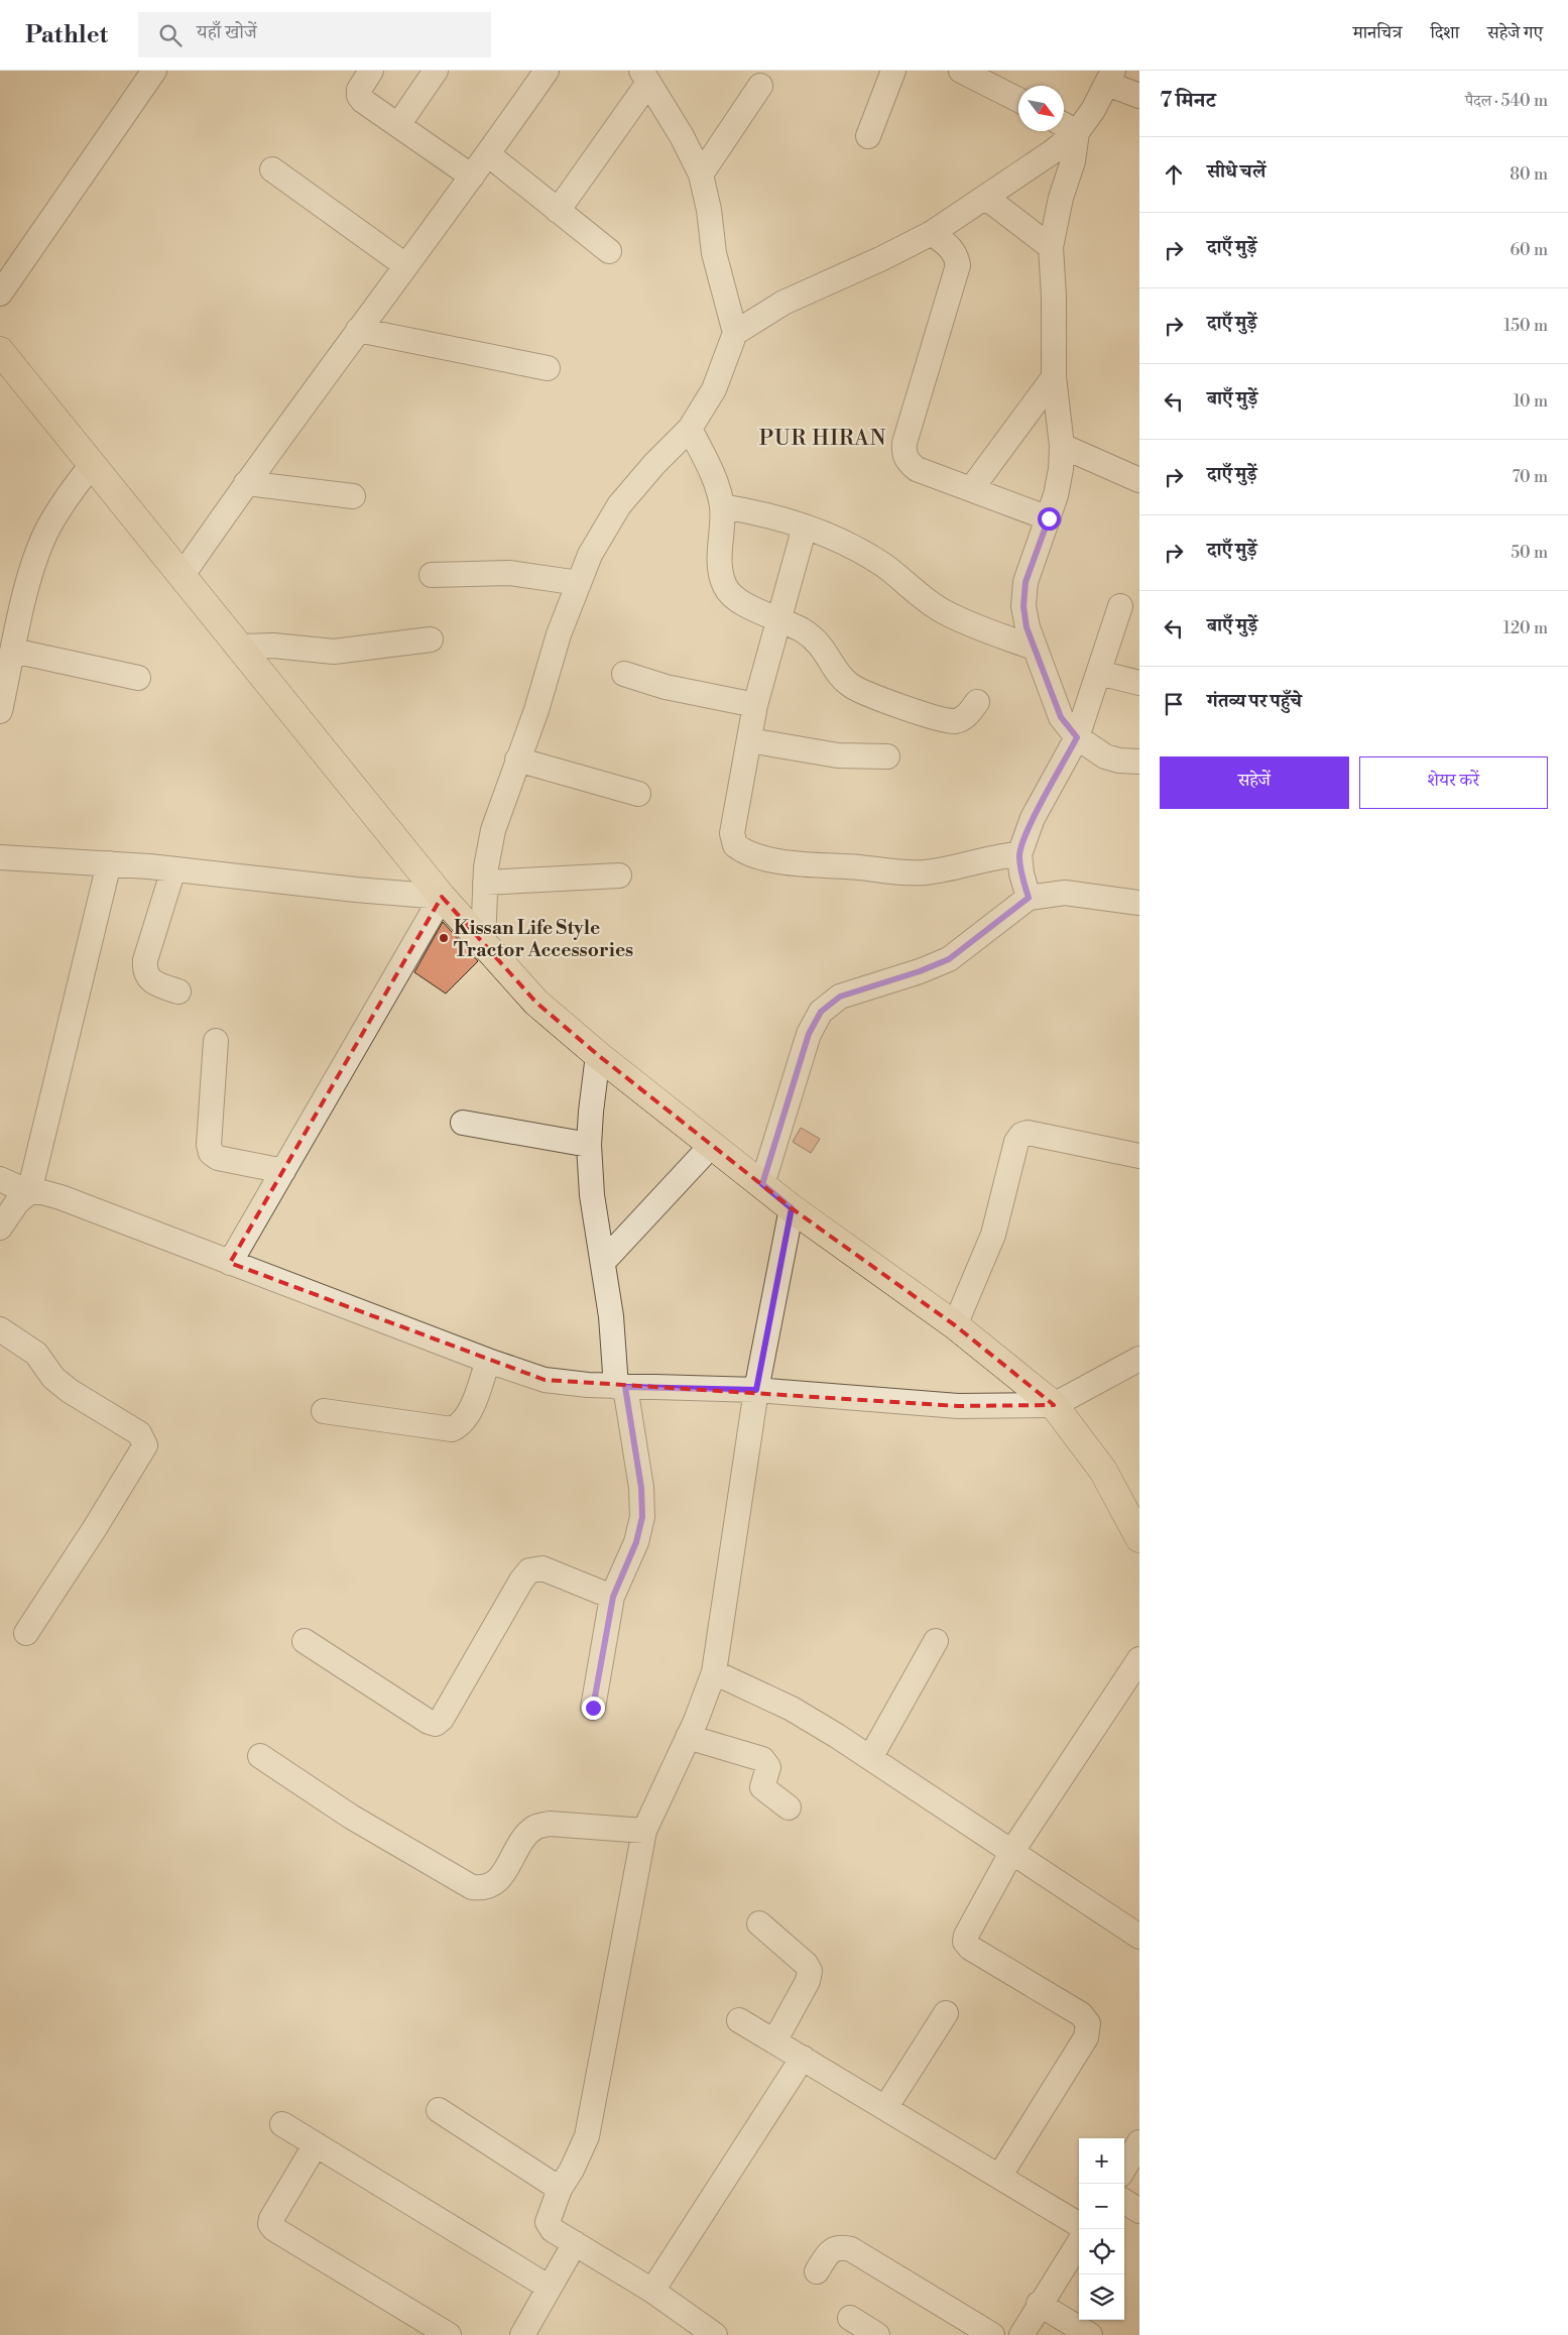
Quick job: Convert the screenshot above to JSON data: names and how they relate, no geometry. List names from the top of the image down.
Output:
{
  "districts": ["PUR HIRAN"],
  "places": ["Kissan Life Style Tractor Accessories"],
  "north": "bottom right",
  "page": {
    "header": "Pathlet",
    "search": "यहाँ खोजें",
    "nav": ["मानचित्र", "दिशा", "सहेजे गए"],
    "heading": ["7 मिनट", "पैदल · 540 m"],
    "list": [
      ["सीधे चलें", "80 m"],
      ["दाएँ मुड़ें", "60 m"],
      ["दाएँ मुड़ें", "150 m"],
      ["बाएँ मुड़ें", "10 m"],
      ["दाएँ मुड़ें", "70 m"],
      ["दाएँ मुड़ें", "50 m"],
      ["बाएँ मुड़ें", "120 m"],
      "गंतव्य पर पहुँचे"
    ],
    "buttons": ["सहेजें", "शेयर करें"],
    "map_buttons": ["+", "−"]
  }
}
